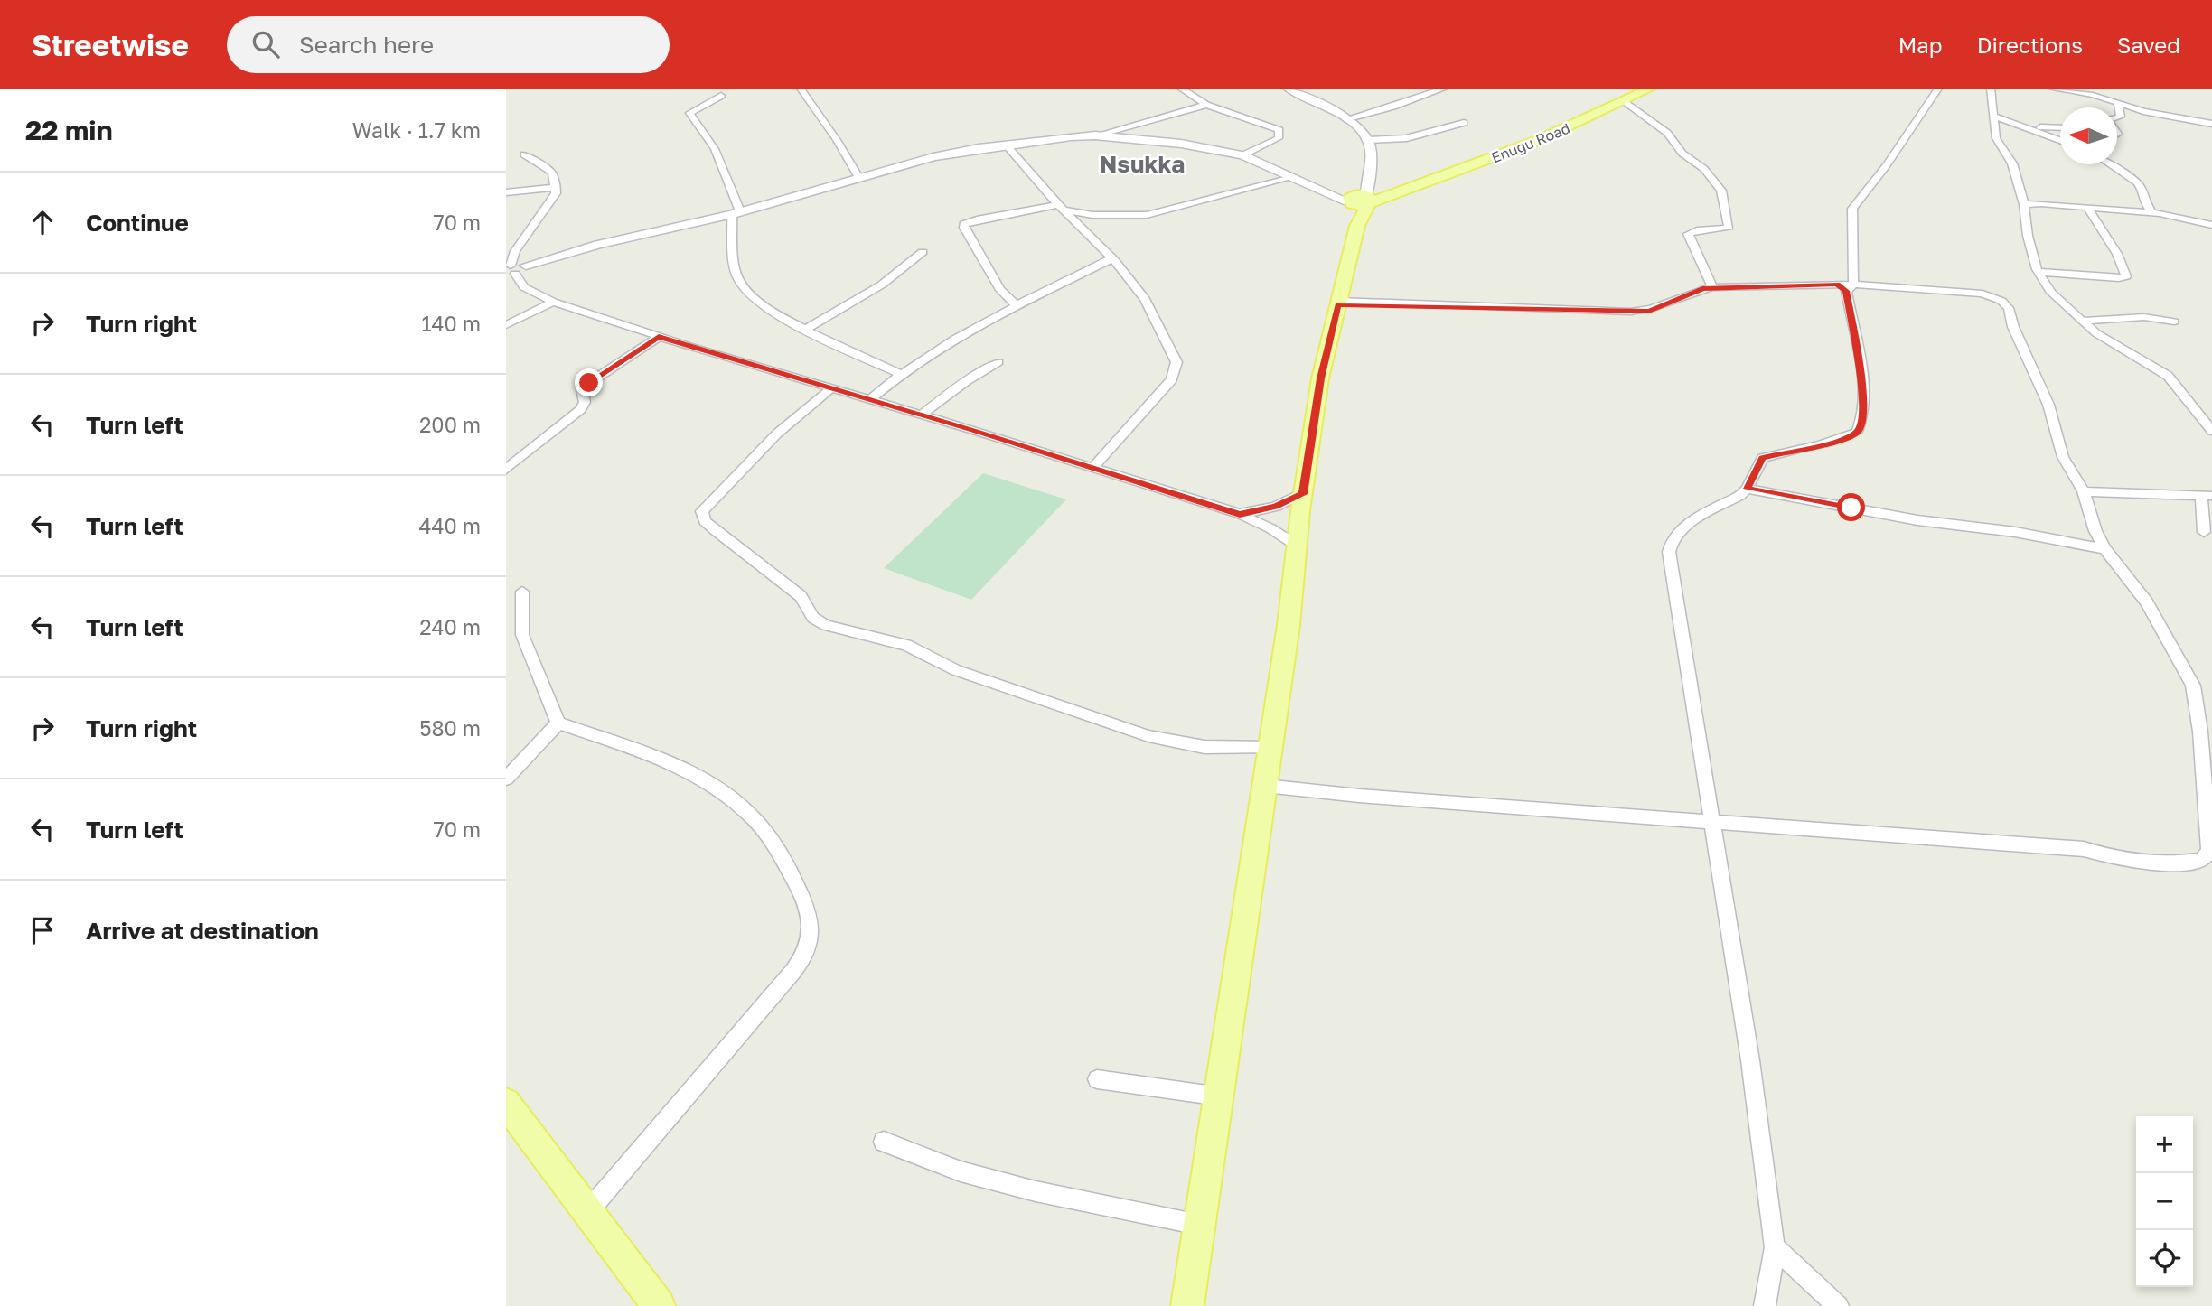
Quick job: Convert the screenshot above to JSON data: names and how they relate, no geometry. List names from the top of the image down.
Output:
{
  "streets": {
    "main road": ["Enugu Road"]
  },
  "districts": ["Nsukka"],
  "north": "left",
  "page": {
    "header": "Streetwise",
    "search": "Search here",
    "nav": ["Map", "Directions", "Saved"],
    "heading": ["22 min", "Walk · 1.7 km"],
    "list": [
      ["Continue", "70 m"],
      ["Turn right", "140 m"],
      ["Turn left", "200 m"],
      ["Turn left", "440 m"],
      ["Turn left", "240 m"],
      ["Turn right", "580 m"],
      ["Turn left", "70 m"],
      "Arrive at destination"
    ],
    "map_buttons": ["+", "−"]
  }
}
